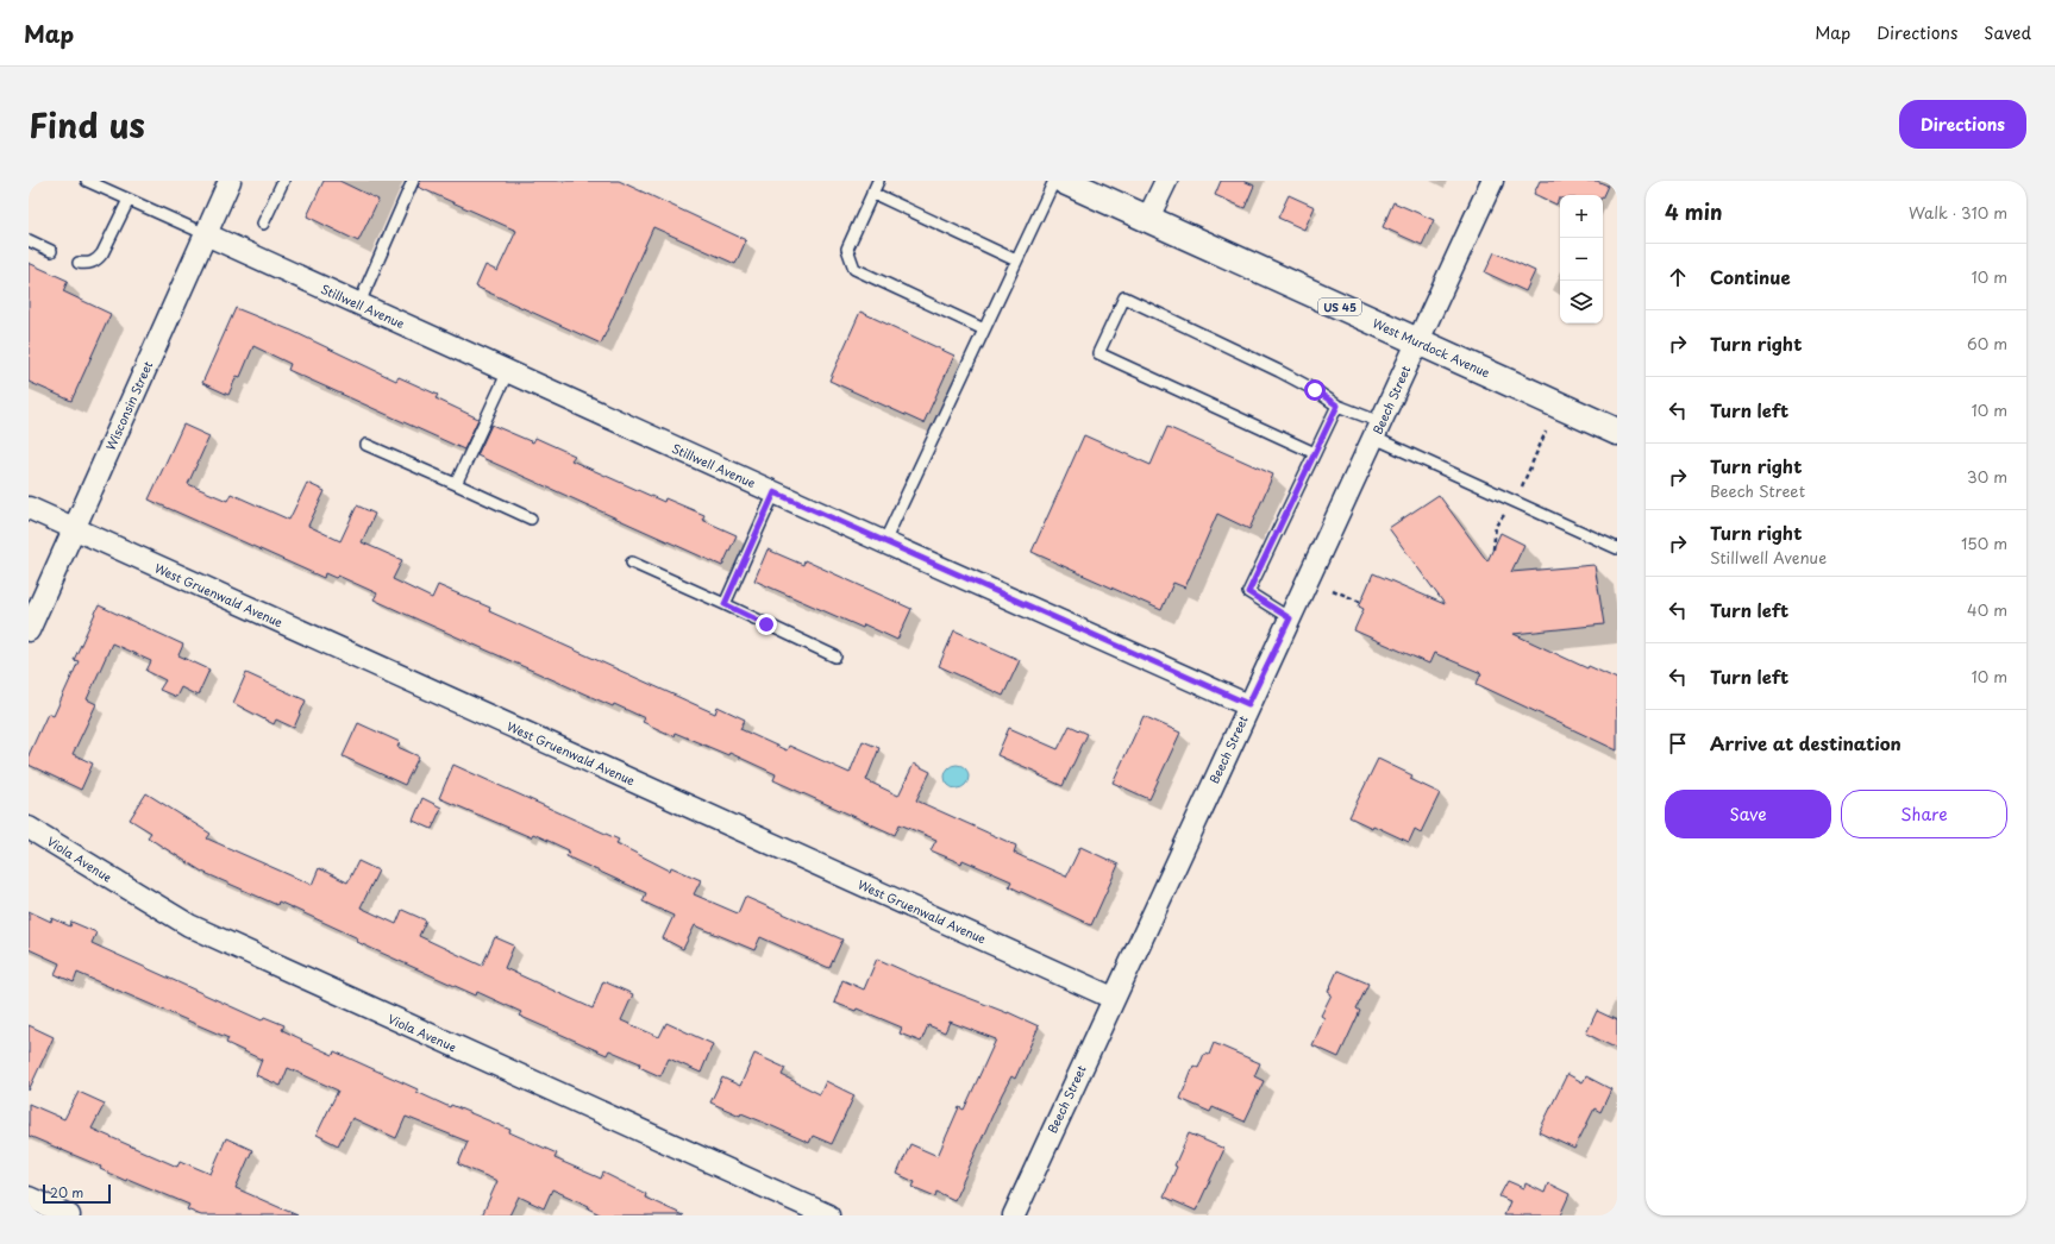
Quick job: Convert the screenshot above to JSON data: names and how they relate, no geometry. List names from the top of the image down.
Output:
{
  "streets": {
    "main road": ["US 45", "West Murdock Avenue"],
    "street": [
      "Stillwell Avenue",
      "Beech Street",
      "Wisconsin Street",
      "West Gruenwald Avenue",
      "Viola Avenue"
    ]
  },
  "crossings": [
    ["Stillwell Avenue", "Beech Street"],
    ["Stillwell Avenue", "Wisconsin Street"],
    ["West Murdock Avenue", "Beech Street"],
    ["Beech Street", "West Gruenwald Avenue"],
    ["Wisconsin Street", "West Gruenwald Avenue"]
  ],
  "scale_bar": "20 m",
  "page": {
    "header": "Map",
    "nav": ["Map", "Directions", "Saved"],
    "title": "Find us",
    "buttons": [
      "Directions",
      ["Save", "Share"]
    ],
    "heading": ["4 min", "Walk · 310 m"],
    "map_buttons": ["+", "−"],
    "list": [
      ["Continue", "10 m"],
      ["Turn right", "60 m"],
      ["Turn left", "10 m"],
      ["Turn right", "Beech Street", "30 m"],
      ["Turn right", "Stillwell Avenue", "150 m"],
      ["Turn left", "40 m"],
      ["Turn left", "10 m"],
      "Arrive at destination"
    ],
    "scale": "20 m"
  }
}
